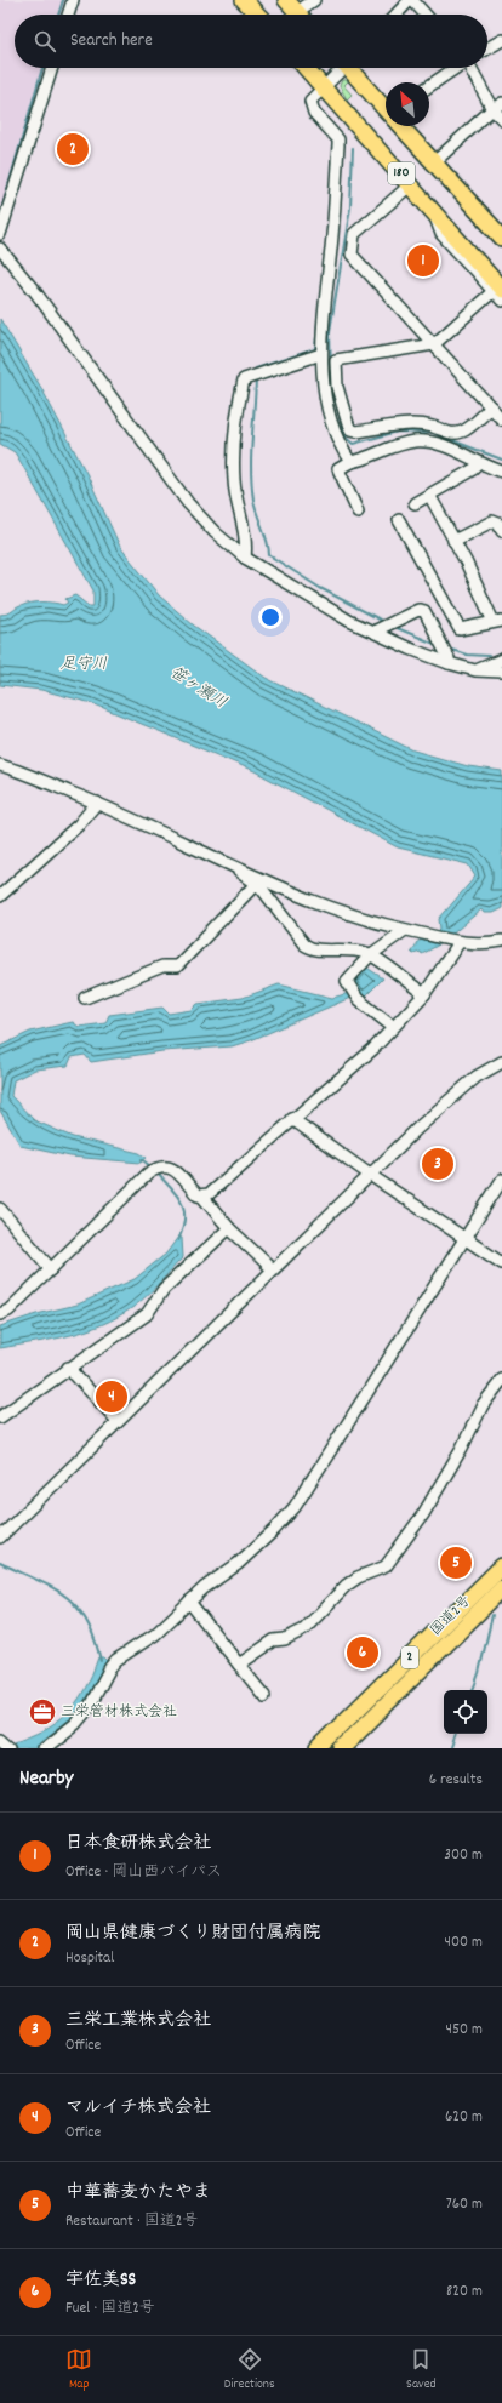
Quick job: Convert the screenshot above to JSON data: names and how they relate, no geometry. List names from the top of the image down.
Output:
{
  "streets": {
    "highway": ["180", "国道2号", "2"]
  },
  "water": ["足守川", "笹ヶ瀬川"],
  "places": {
    "office": ["三栄管材株式会社"]
  },
  "north": "top left",
  "page": {
    "search": "Search here",
    "pins": [
      "2",
      "1",
      "3",
      "4",
      "5",
      "6"
    ],
    "heading": ["Nearby", "6 results"],
    "list": [
      {
        "mark": "1",
        "name": "日本食研株式会社",
        "note": "Office · 岡山西バイパス",
        "value": "300 m"
      },
      {
        "mark": "2",
        "name": "岡山県健康づくり財団付属病院",
        "note": "Hospital",
        "value": "400 m"
      },
      {
        "mark": "3",
        "name": "三栄工業株式会社",
        "note": "Office",
        "value": "450 m"
      },
      {
        "mark": "4",
        "name": "マルイチ株式会社",
        "note": "Office",
        "value": "620 m"
      },
      {
        "mark": "5",
        "name": "中華蕎麦かたやま",
        "note": "Restaurant · 国道2号",
        "value": "760 m"
      },
      {
        "mark": "6",
        "name": "宇佐美SS",
        "note": "Fuel · 国道2号",
        "value": "820 m"
      }
    ],
    "nav": ["Map", "Directions", "Saved"]
  }
}
